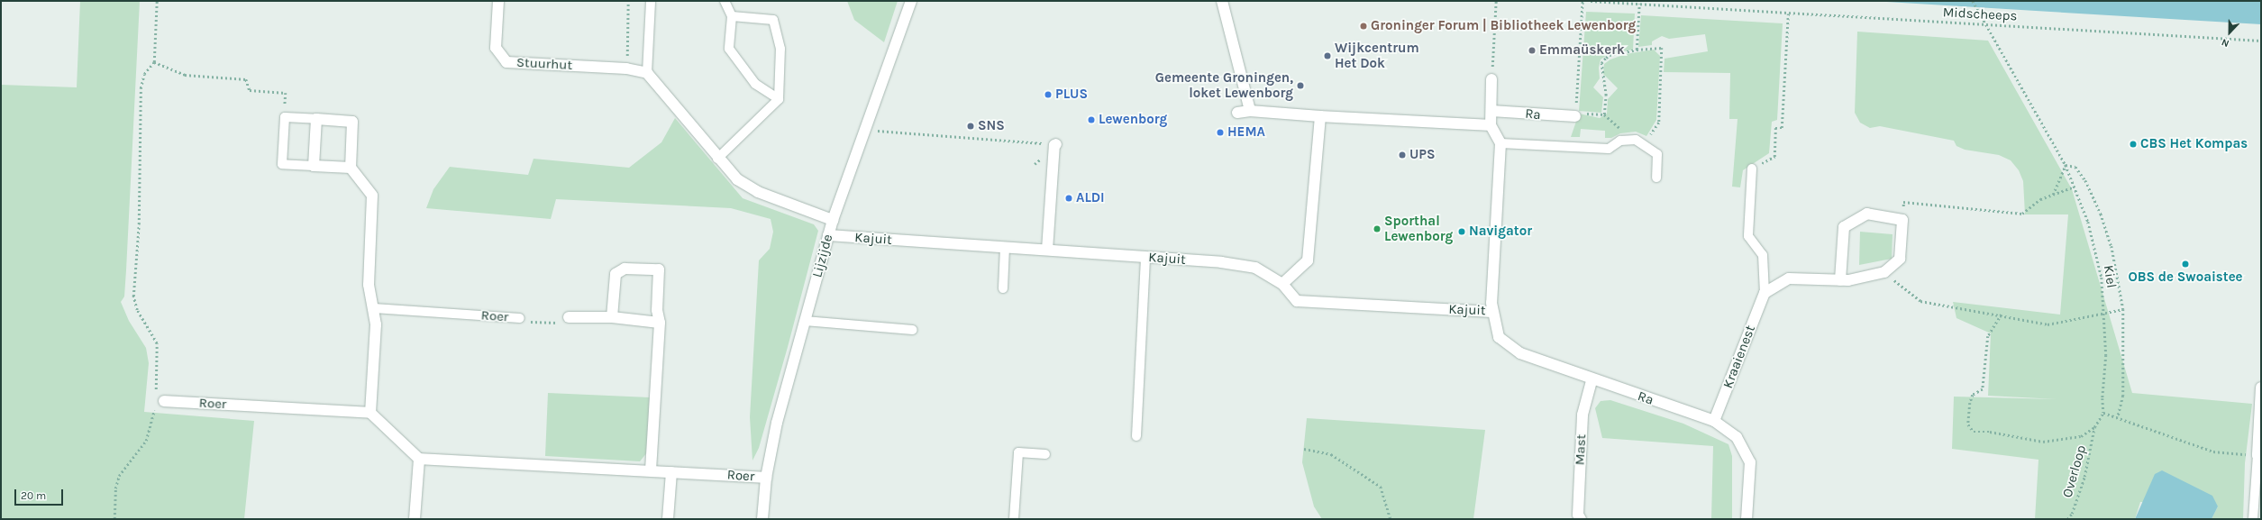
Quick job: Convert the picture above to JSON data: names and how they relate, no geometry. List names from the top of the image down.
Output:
{
  "streets": {
    "street": [
      "Stuurhut",
      "Ra",
      "Kajuit",
      "Lijzijde",
      "Roer",
      "Kraaienest",
      "Mast"
    ],
    "path": ["Midscheeps", "Kiel", "Overloop"]
  },
  "crossings": [
    ["Midscheeps", "Kiel"],
    ["Ra", "Kajuit"],
    ["Ra", "Kraaienest"],
    ["Ra", "Mast"],
    ["Kajuit", "Lijzijde"],
    ["Lijzijde", "Roer"]
  ],
  "places": [
    "Groninger Forum | Bibliotheek Lewenborg",
    "Emmaüskerk",
    "Wijkcentrum Het Dok",
    "Gemeente Groningen, loket Lewenborg",
    "PLUS",
    "Lewenborg",
    "SNS",
    "HEMA",
    "CBS Het Kompas",
    "UPS",
    "ALDI",
    "Sporthal Lewenborg",
    "Navigator",
    "OBS de Swoaistee"
  ],
  "scale_bar": "20 m",
  "north": "bottom"
}
